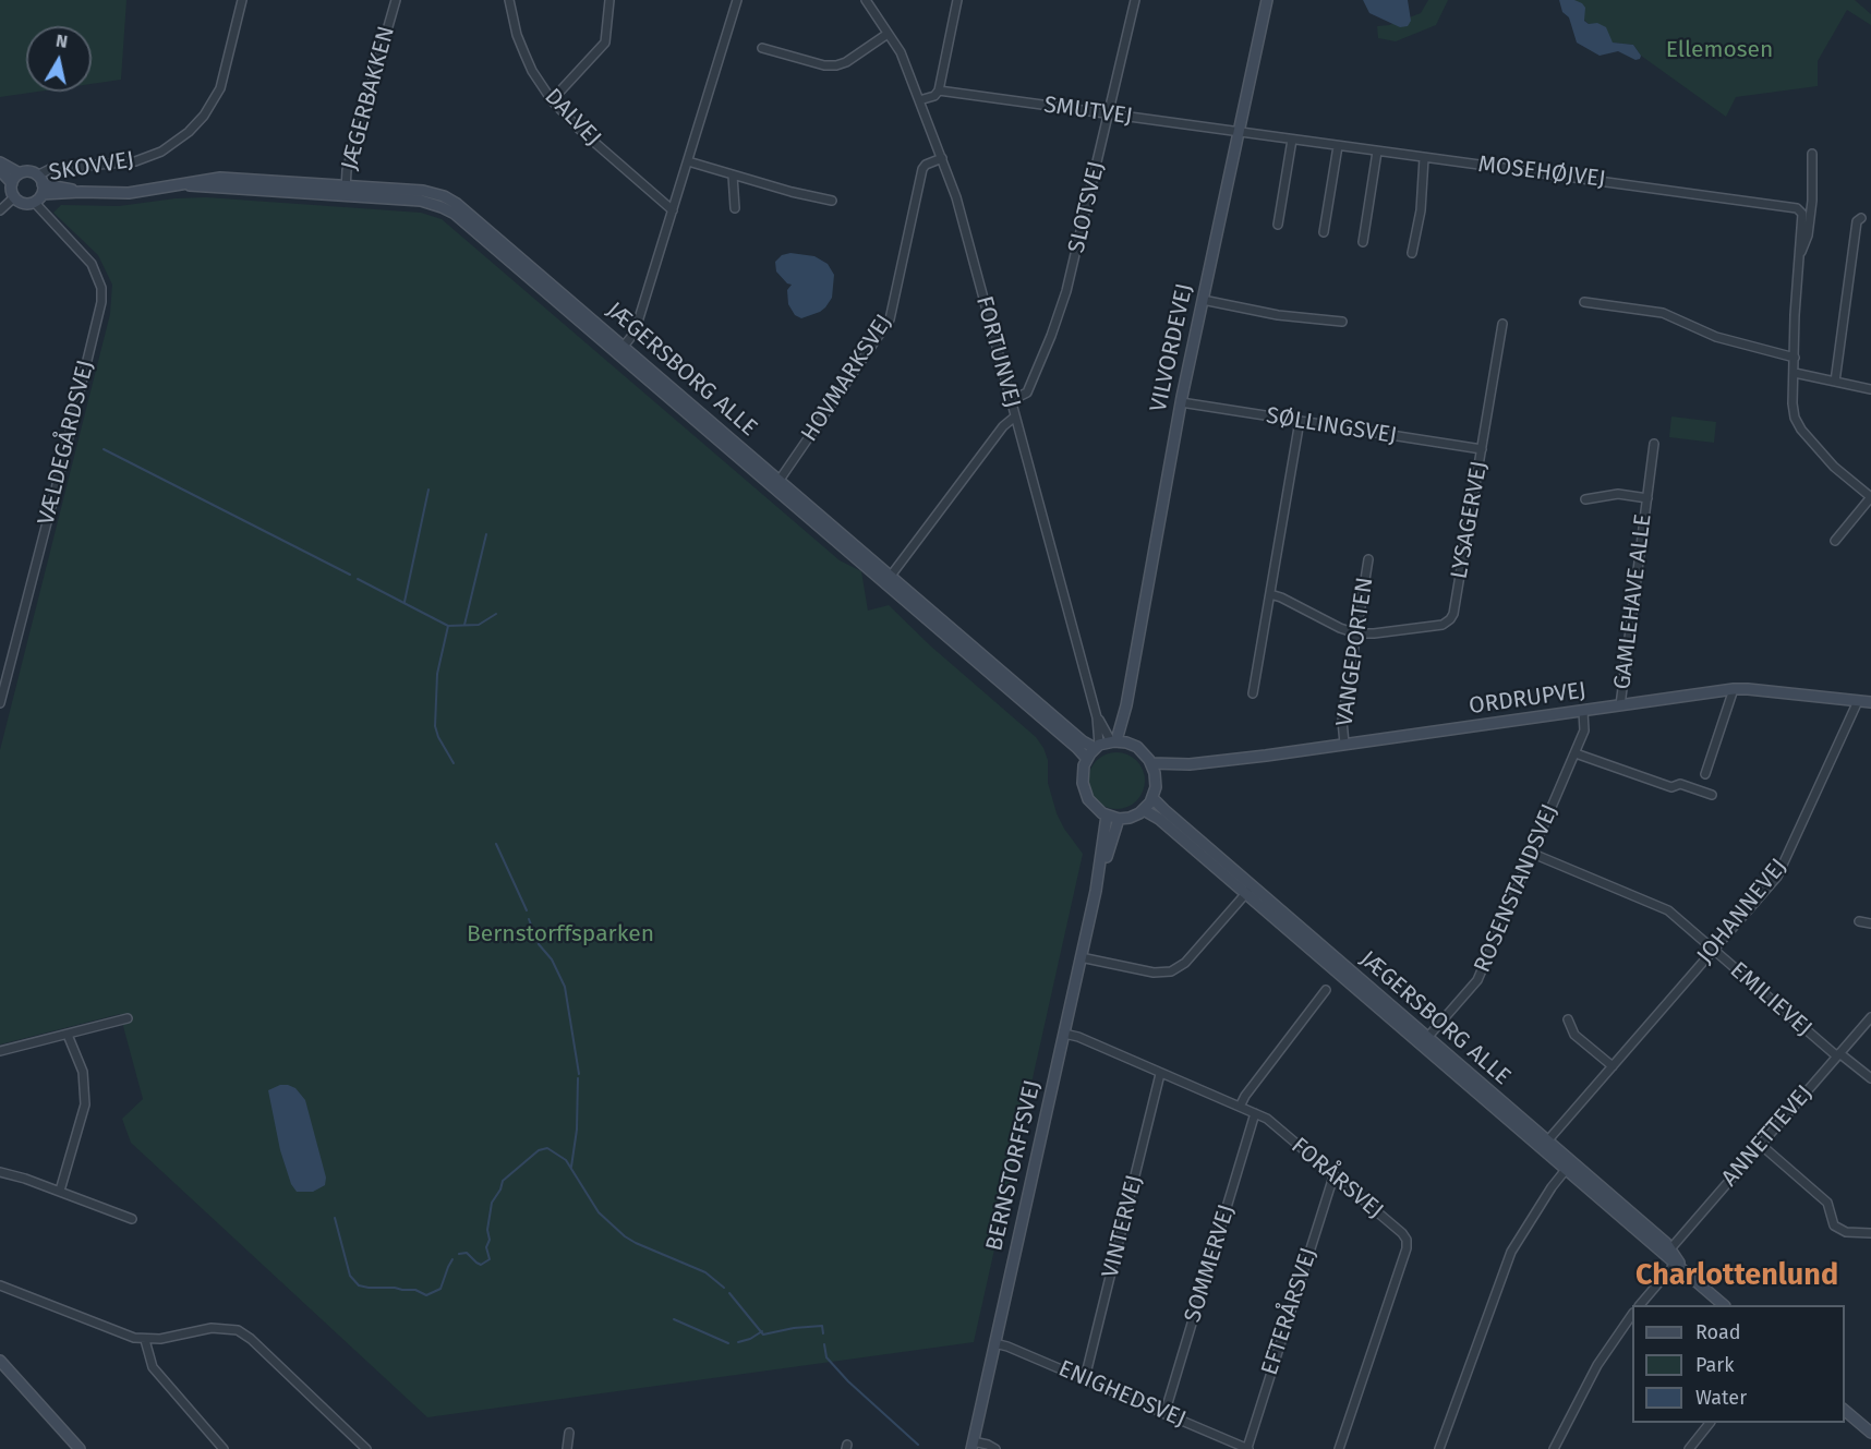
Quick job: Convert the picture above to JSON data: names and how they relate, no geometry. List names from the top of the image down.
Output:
{
  "streets": {
    "street": [
      "JÆGERBAKKEN",
      "SMUTVEJ",
      "DALVEJ",
      "SKOVVEJ",
      "MOSEHØJVEJ",
      "SLOTSVEJ",
      "VILVORDEVEJ",
      "FORTUNVEJ",
      "JÆGERSBORG ALLE",
      "HOVMARKSVEJ",
      "SØLLINGSVEJ",
      "VÆLDEGÅRDSVEJ",
      "LYSAGERVEJ",
      "GAMLEHAVE ALLE",
      "VANGEPORTEN",
      "ORDRUPVEJ",
      "ROSENSTANDSVEJ",
      "JOHANNEVEJ",
      "EMILIEVEJ",
      "ANNETTEVEJ",
      "BERNSTORFFSVEJ",
      "FORÅRSVEJ",
      "VINTERVEJ",
      "SOMMERVEJ",
      "EFTERÅRSVEJ",
      "ENIGHEDSVEJ"
    ]
  },
  "crossings": [
    ["JÆGERBAKKEN", "JÆGERSBORG ALLE"],
    ["SMUTVEJ", "MOSEHØJVEJ"],
    ["SMUTVEJ", "SLOTSVEJ"],
    ["SMUTVEJ", "VILVORDEVEJ"],
    ["SKOVVEJ", "JÆGERSBORG ALLE"],
    ["SKOVVEJ", "VÆLDEGÅRDSVEJ"],
    ["MOSEHØJVEJ", "VILVORDEVEJ"],
    ["SLOTSVEJ", "FORTUNVEJ"],
    ["VILVORDEVEJ", "FORTUNVEJ"],
    ["VILVORDEVEJ", "JÆGERSBORG ALLE"],
    ["VILVORDEVEJ", "SØLLINGSVEJ"],
    ["VILVORDEVEJ", "ORDRUPVEJ"],
    ["VILVORDEVEJ", "BERNSTORFFSVEJ"],
    ["FORTUNVEJ", "JÆGERSBORG ALLE"],
    ["FORTUNVEJ", "HOVMARKSVEJ"],
    ["FORTUNVEJ", "ORDRUPVEJ"],
    ["FORTUNVEJ", "BERNSTORFFSVEJ"],
    ["JÆGERSBORG ALLE", "HOVMARKSVEJ"],
    ["JÆGERSBORG ALLE", "VÆLDEGÅRDSVEJ"],
    ["JÆGERSBORG ALLE", "ORDRUPVEJ"],
    ["JÆGERSBORG ALLE", "ROSENSTANDSVEJ"],
    ["JÆGERSBORG ALLE", "JOHANNEVEJ"],
    ["JÆGERSBORG ALLE", "ANNETTEVEJ"],
    ["JÆGERSBORG ALLE", "BERNSTORFFSVEJ"],
    ["SØLLINGSVEJ", "LYSAGERVEJ"],
    ["LYSAGERVEJ", "VANGEPORTEN"],
    ["GAMLEHAVE ALLE", "ORDRUPVEJ"],
    ["VANGEPORTEN", "ORDRUPVEJ"],
    ["ORDRUPVEJ", "ROSENSTANDSVEJ"],
    ["ORDRUPVEJ", "JOHANNEVEJ"],
    ["ORDRUPVEJ", "BERNSTORFFSVEJ"],
    ["ROSENSTANDSVEJ", "EMILIEVEJ"],
    ["JOHANNEVEJ", "EMILIEVEJ"],
    ["EMILIEVEJ", "ANNETTEVEJ"],
    ["BERNSTORFFSVEJ", "FORÅRSVEJ"],
    ["BERNSTORFFSVEJ", "ENIGHEDSVEJ"],
    ["FORÅRSVEJ", "VINTERVEJ"],
    ["FORÅRSVEJ", "SOMMERVEJ"],
    ["FORÅRSVEJ", "EFTERÅRSVEJ"],
    ["VINTERVEJ", "ENIGHEDSVEJ"],
    ["SOMMERVEJ", "ENIGHEDSVEJ"],
    ["EFTERÅRSVEJ", "ENIGHEDSVEJ"]
  ],
  "districts": ["Charlottenlund"],
  "parks": ["Ellemosen", "Bernstorffsparken"],
  "legend": ["Road", "Park", "Water"],
  "north": "top"
}
